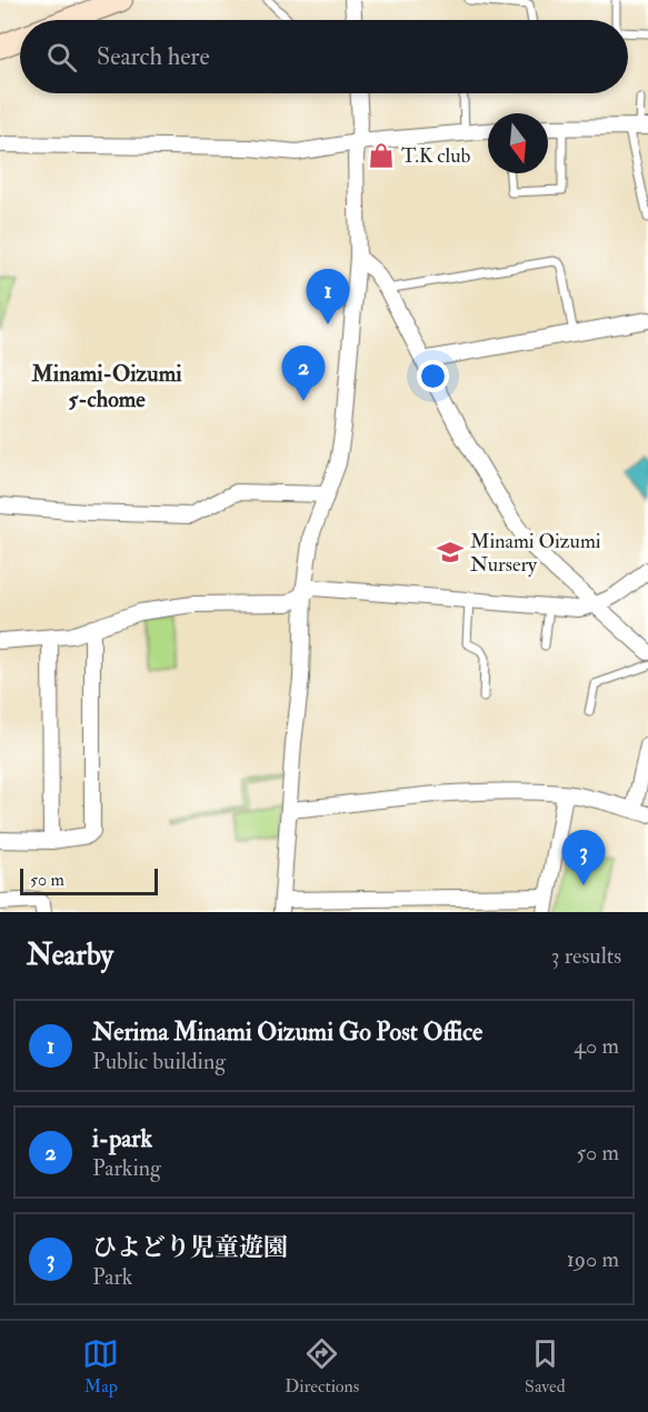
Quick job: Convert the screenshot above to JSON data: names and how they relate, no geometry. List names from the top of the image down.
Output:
{
  "districts": ["Minami-Oizumi 5-chome"],
  "places": {
    "shop": ["T.K club"],
    "school or university": ["Minami Oizumi Nursery"]
  },
  "scale_bar": "50 m",
  "north": "bottom",
  "page": {
    "search": "Search here",
    "pins": ["1", "2", "3"],
    "scale": "50 m",
    "heading": ["Nearby", "3 results"],
    "list": [
      {
        "mark": "1",
        "name": "Nerima Minami Oizumi Go Post Office",
        "note": "Public building",
        "value": "40 m"
      },
      {
        "mark": "2",
        "name": "i-park",
        "note": "Parking",
        "value": "50 m"
      },
      {
        "mark": "3",
        "name": "ひよどり児童遊園",
        "note": "Park",
        "value": "190 m"
      }
    ],
    "nav": ["Map", "Directions", "Saved"]
  }
}
